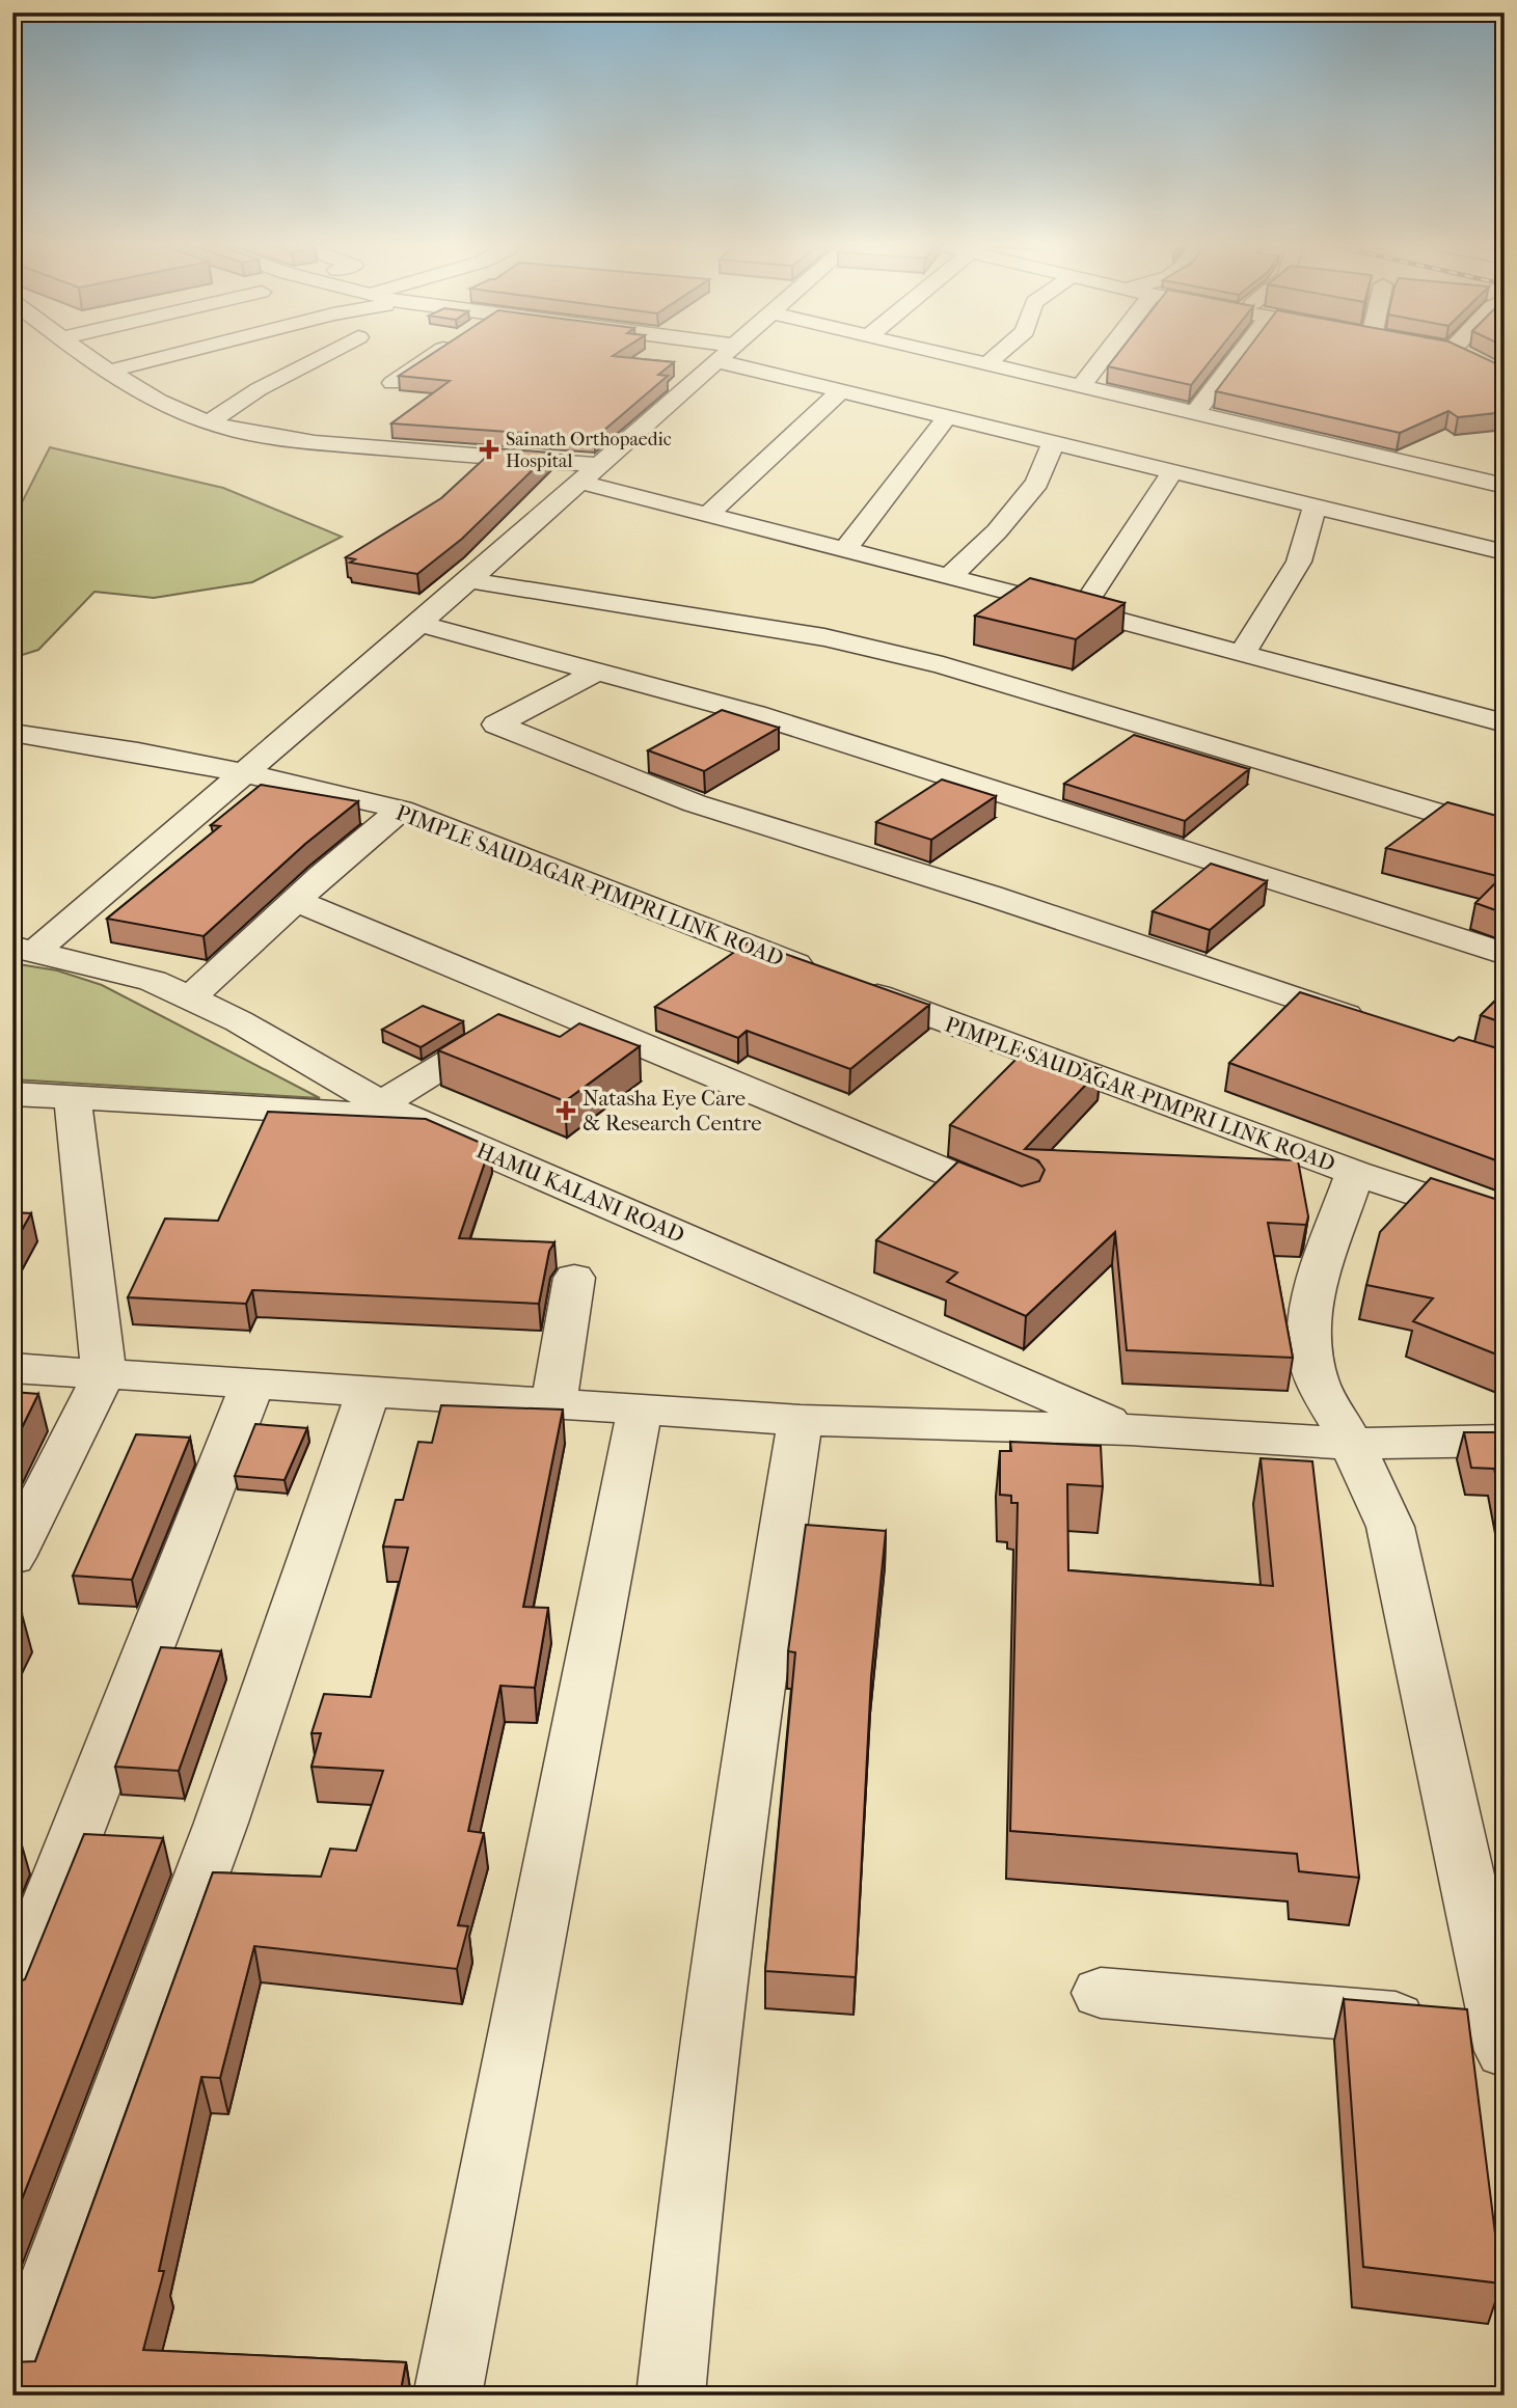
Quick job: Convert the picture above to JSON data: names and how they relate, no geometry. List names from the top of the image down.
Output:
{
  "streets": {
    "street": ["PIMPLE SAUDAGAR-PIMPRI LINK ROAD", "HAMU KALANI ROAD"]
  },
  "places": {
    "health": ["Sainath Orthopaedic Hospital", "Natasha Eye Care & Research Centre"]
  }
}
